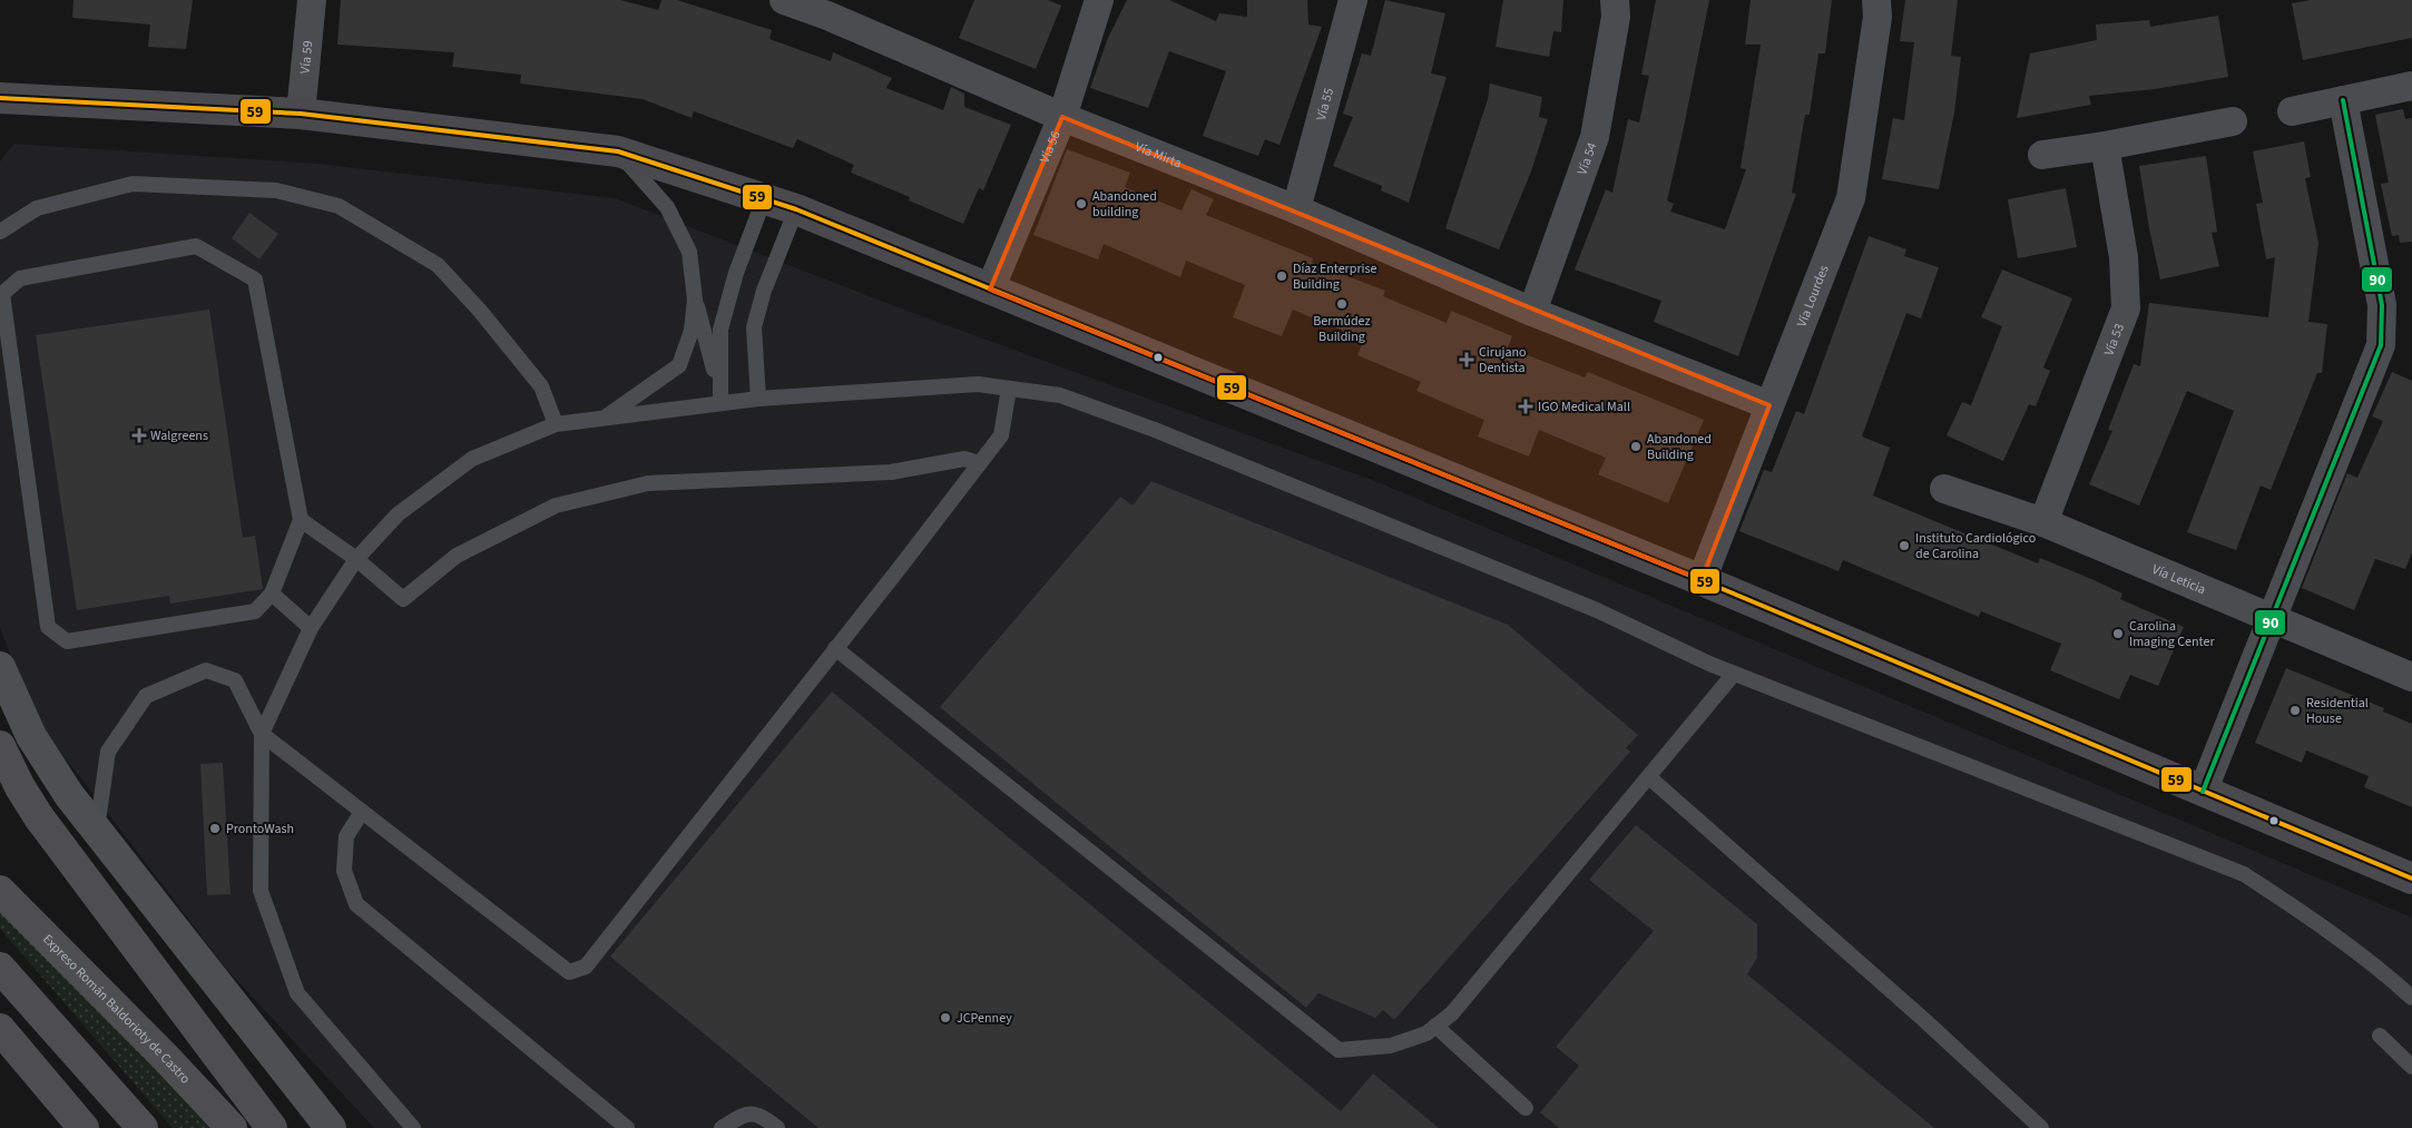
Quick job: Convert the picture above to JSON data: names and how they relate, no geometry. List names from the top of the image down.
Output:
{
  "streets": {
    "highway": ["Expreso Román Baldorioty de Castro"],
    "street": [
      "Vía 59",
      "Vía 55",
      "Vía 56",
      "Vía Mirta",
      "Vía 54",
      "Vía Lourdes",
      "Vía 53",
      "Vía Leticia"
    ]
  },
  "crossings": [
    ["Vía 55", "Vía Mirta"],
    ["Vía 56", "Vía Mirta"],
    ["Vía Mirta", "Vía 54"],
    ["Vía Mirta", "Vía Lourdes"],
    ["Vía 53", "Vía Leticia"]
  ],
  "places": {
    "other": [
      "Abandoned building",
      "Díaz Enterprise Building",
      "Bermúdez Building",
      "Abandoned Building",
      "Instituto Cardiológico de Carolina",
      "Carolina Imaging Center",
      "Residential House",
      "ProntoWash",
      "JCPenney"
    ],
    "health": ["Cirujano Dentista", "IGO Medical Mall", "Walgreens"]
  },
  "lines": ["transit line 59", "transit line 90"]
}
